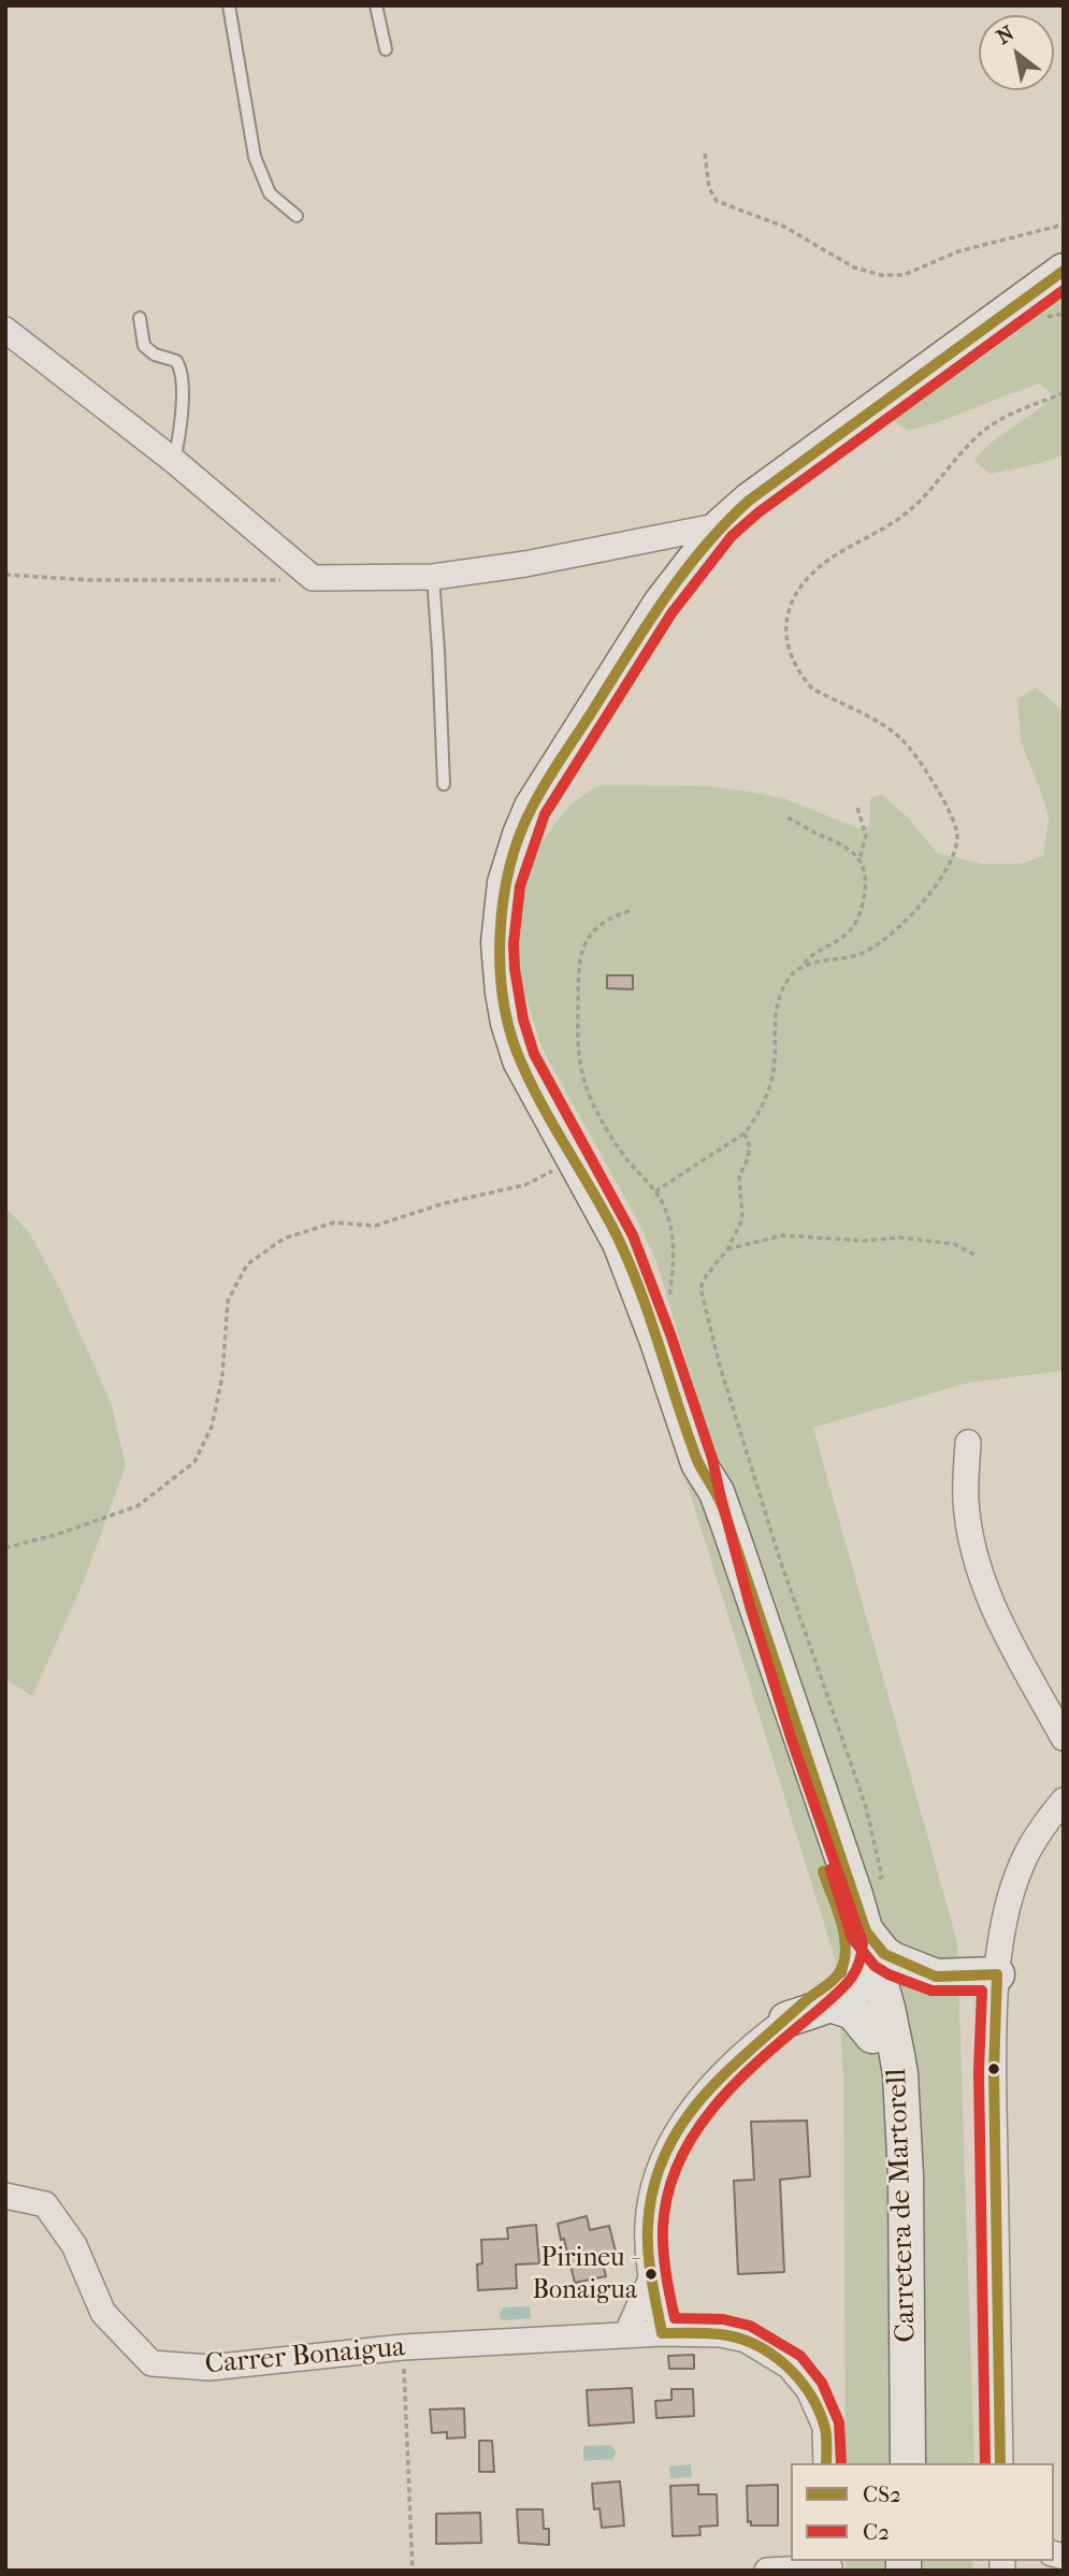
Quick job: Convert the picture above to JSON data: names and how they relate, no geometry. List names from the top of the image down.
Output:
{
  "streets": {
    "main road": ["Carretera de Martorell"],
    "street": ["Carrer Bonaigua"]
  },
  "places": ["Pirineu - Bonaigua"],
  "lines": ["transit line CS2", "transit line C2"],
  "legend": ["CS2", "C2"],
  "north": "top left"
}
